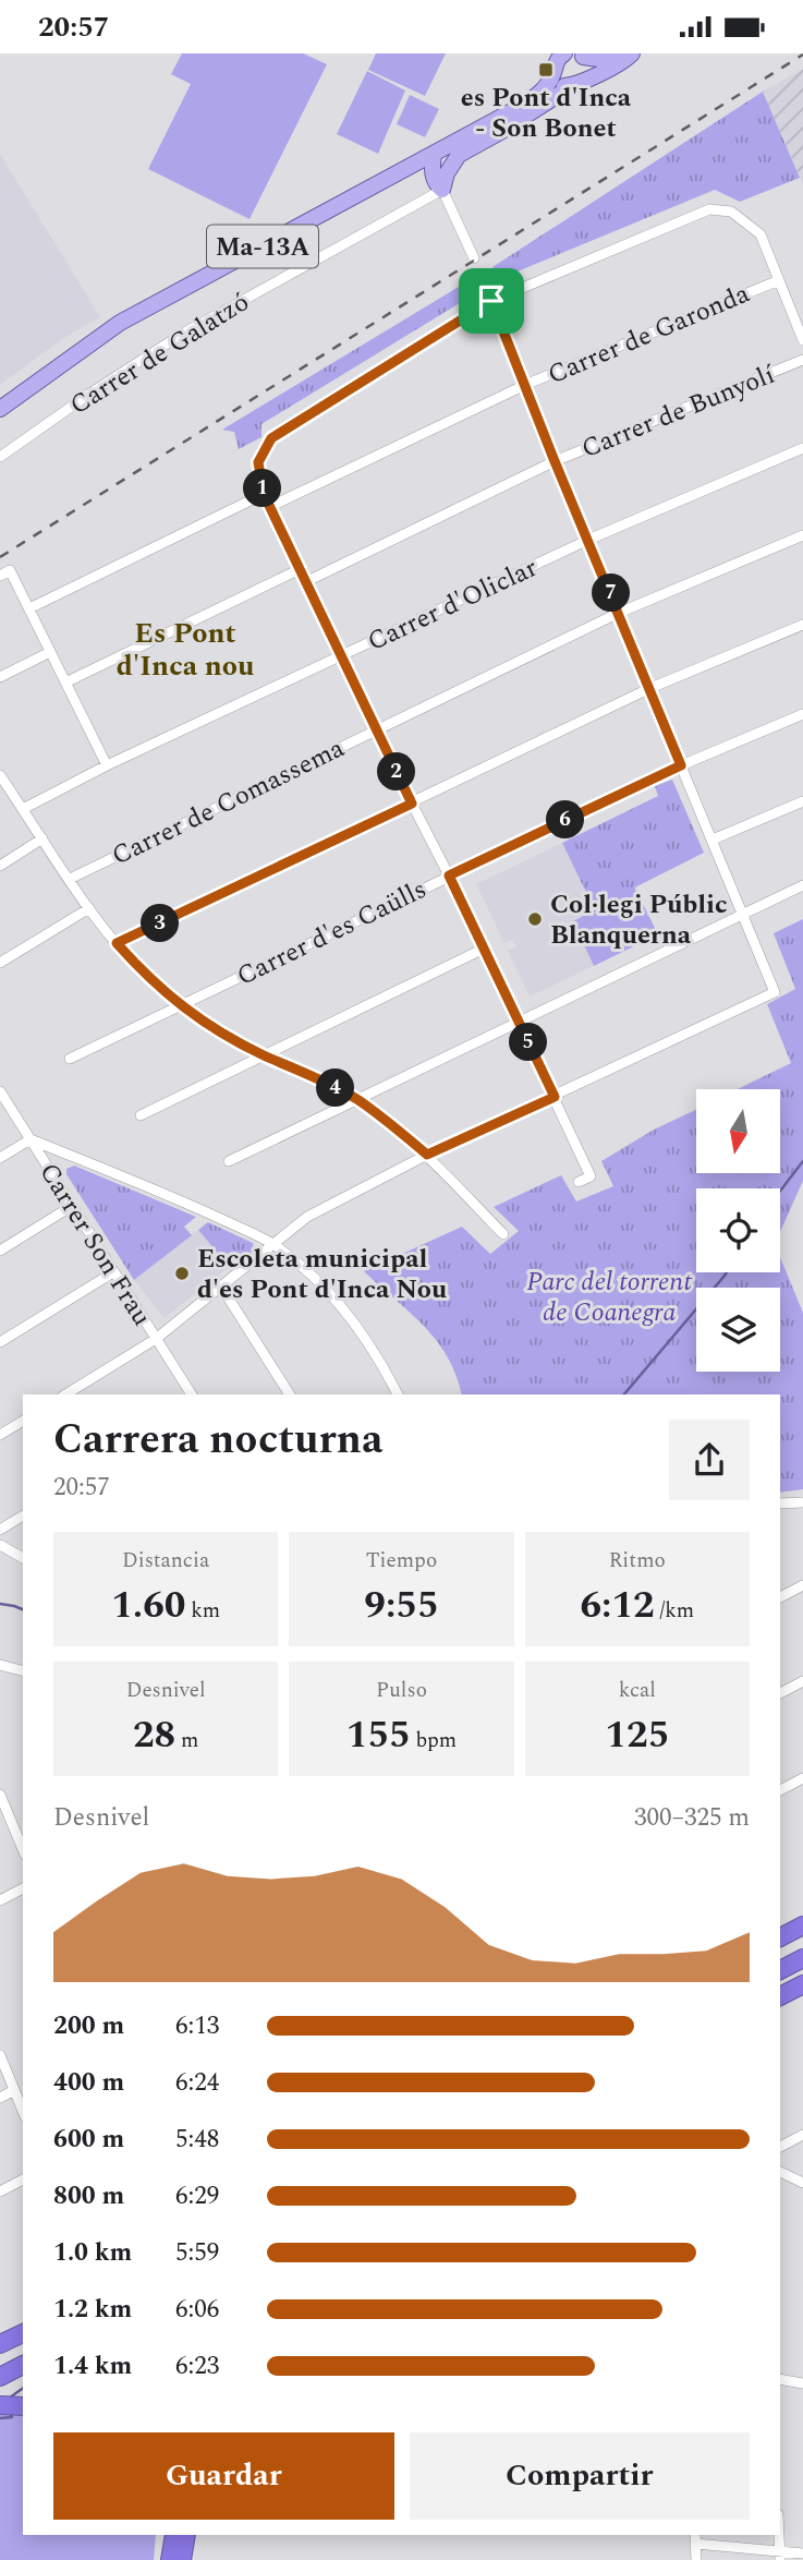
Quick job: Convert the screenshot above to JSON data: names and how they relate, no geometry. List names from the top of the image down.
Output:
{
  "streets": {
    "main road": ["Ma-13A"],
    "street": [
      "Carrer de Garonda",
      "Carrer de Galatzó",
      "Carrer de Bunyolí",
      "Carrer d'Oliclar",
      "Carrer de Comassema",
      "Carrer d'es Caülls",
      "Carrer Son Frau"
    ]
  },
  "districts": ["Es Pont d'Inca nou"],
  "parks": ["Parc del torrent de Coanegra"],
  "places": {
    "transit": ["es Pont d'Inca - Son Bonet"],
    "other": ["Col·legi Públic Blanquerna", "Escoleta municipal d'es Pont d'Inca Nou"]
  },
  "north": "bottom",
  "page": {
    "status": "20:57",
    "pins": [
      "1",
      "7",
      "2",
      "6",
      "3",
      "5",
      "4"
    ],
    "heading": ["Carrera nocturna", "20:57"],
    "stats": [
      ["Distancia", "1.60 km"],
      ["Tiempo", "9:55"],
      ["Ritmo", "6:12 /km"],
      ["Desnivel", "28 m"],
      ["Pulso", "155 bpm"],
      ["kcal", "125"]
    ],
    "chart": ["Desnivel", "300–325 m"],
    "list": [
      {
        "name": "200 m",
        "note": "6:13"
      },
      {
        "name": "400 m",
        "note": "6:24"
      },
      {
        "name": "600 m",
        "note": "5:48"
      },
      {
        "name": "800 m",
        "note": "6:29"
      },
      {
        "name": "1.0 km",
        "note": "5:59"
      },
      {
        "name": "1.2 km",
        "note": "6:06"
      },
      {
        "name": "1.4 km",
        "note": "6:23"
      }
    ],
    "buttons": ["Guardar", "Compartir"]
  }
}
